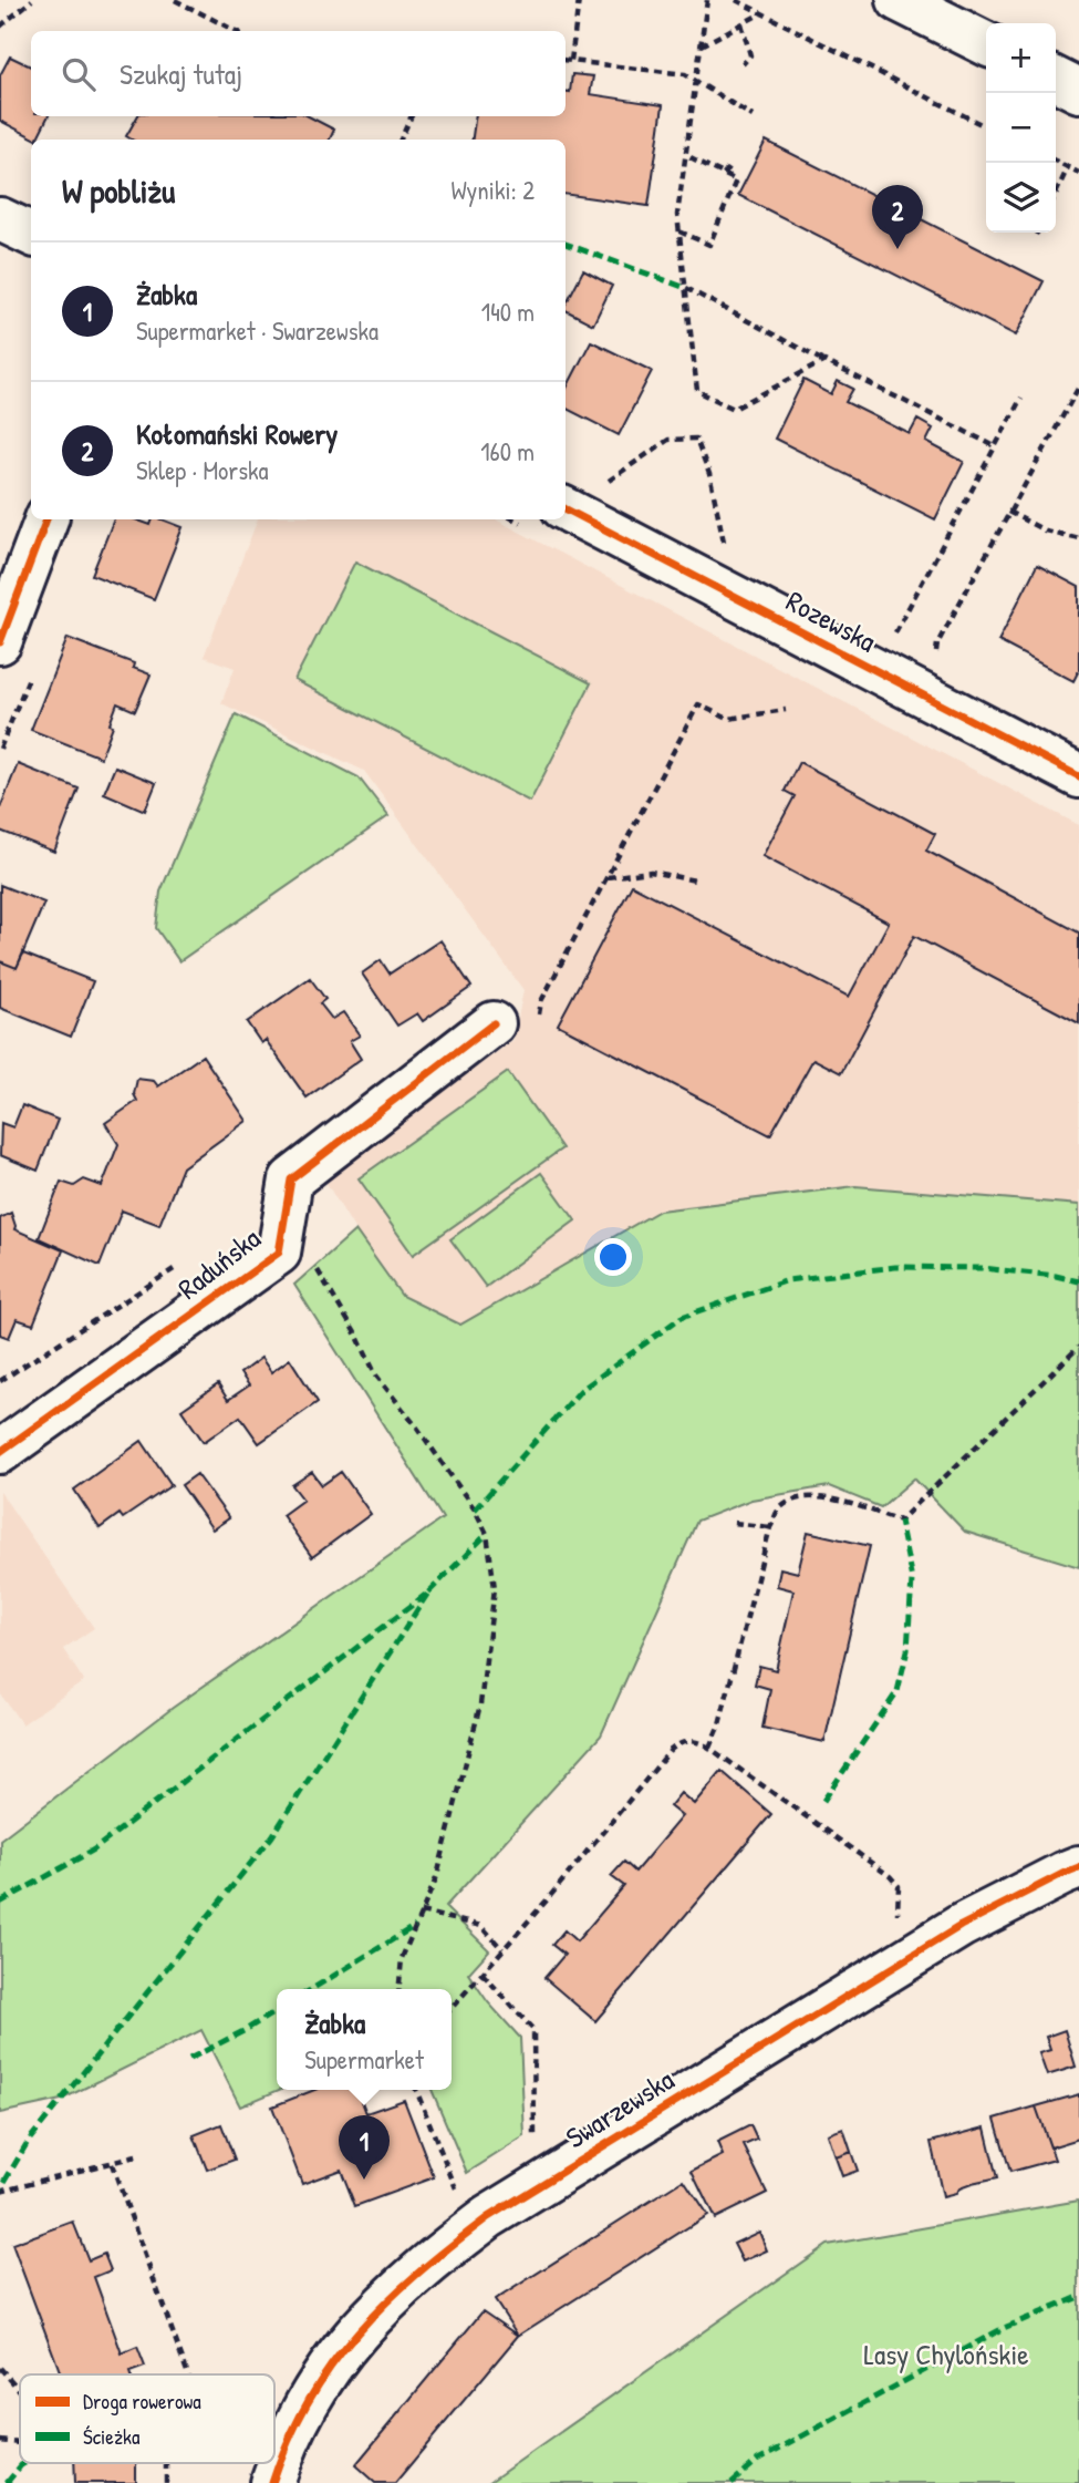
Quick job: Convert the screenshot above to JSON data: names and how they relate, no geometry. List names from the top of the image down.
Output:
{
  "streets": {
    "street": ["Rozewska", "Raduńska", "Swarzewska"]
  },
  "parks": ["Lasy Chylońskie"],
  "legend": ["Droga rowerowa", "Ścieżka"],
  "page": {
    "map_buttons": ["+", "−"],
    "search": "Szukaj tutaj",
    "heading": ["W pobliżu", "Wyniki: 2"],
    "pins": ["2", "1"],
    "list": [
      {
        "mark": "1",
        "name": "Żabka",
        "note": "Supermarket · Swarzewska",
        "value": "140 m"
      },
      {
        "mark": "2",
        "name": "Kołomański Rowery",
        "note": "Sklep · Morska",
        "value": "160 m"
      }
    ],
    "popup": ["Żabka", "Supermarket"]
  }
}
